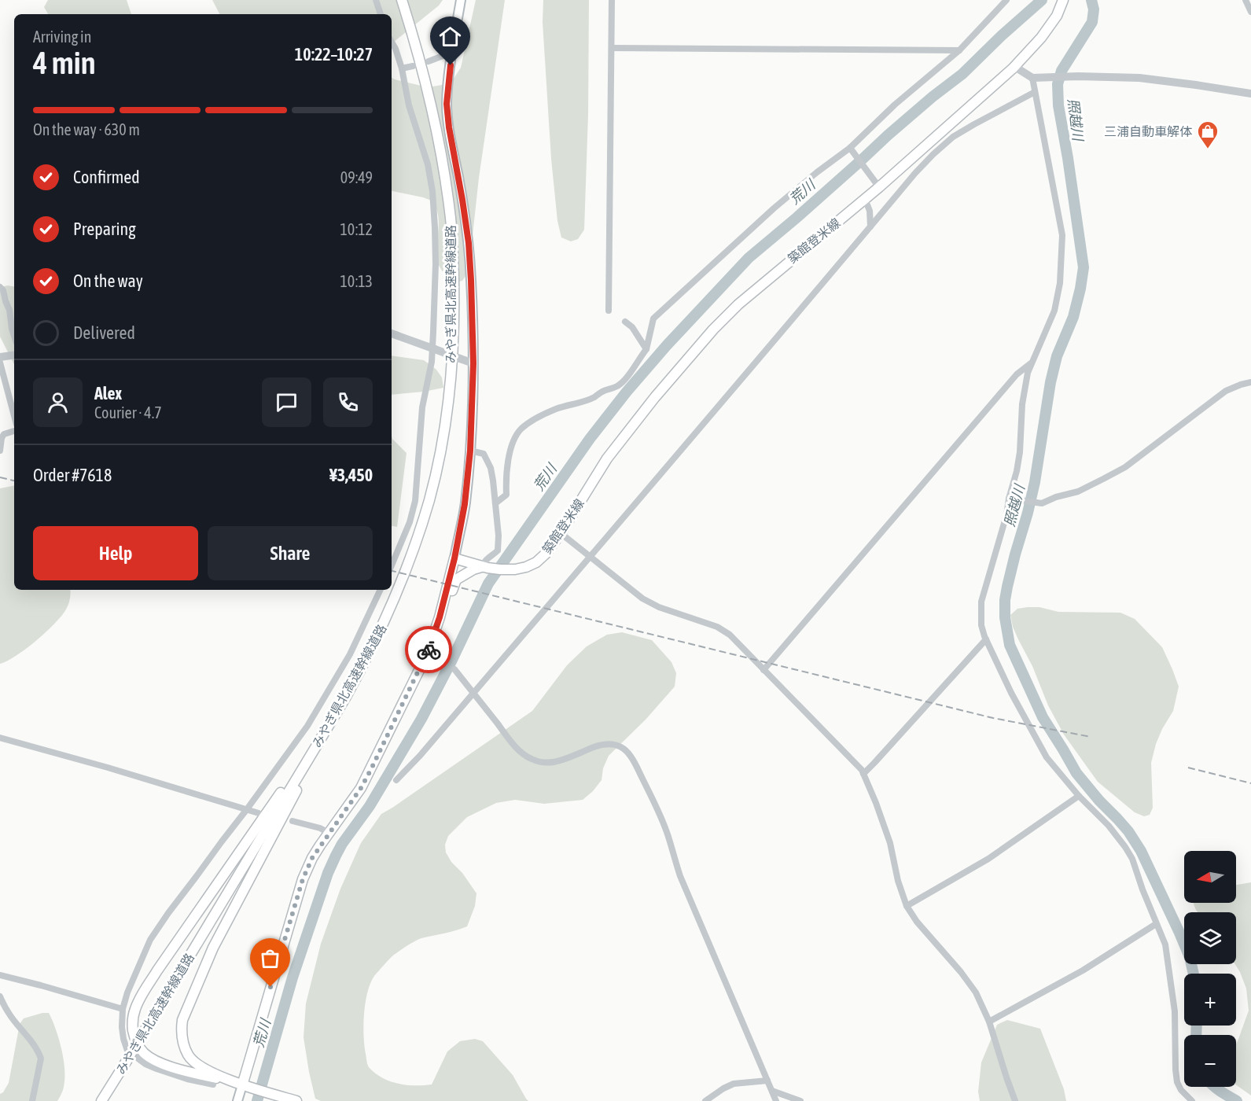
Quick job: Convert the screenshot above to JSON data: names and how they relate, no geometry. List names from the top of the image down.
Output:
{
  "streets": {
    "main road": ["築館登米線", "みやぎ県北高速幹線道路"]
  },
  "water": ["照越川", "荒川"],
  "places": {
    "shop": ["三浦自動車解体"]
  },
  "north": "left",
  "page": {
    "heading": ["4 min", "Arriving in", "10:22–10:27"],
    "panel": [
      "Alex",
      "Courier · 4.7",
      "Order #7618",
      "¥3,450"
    ],
    "bar": "On the way · 630 m",
    "list": [
      ["Confirmed", "09:49"],
      ["Preparing", "10:12"],
      ["On the way", "10:13"],
      "Delivered"
    ],
    "buttons": ["Help", "Share"],
    "map_buttons": ["+", "−"]
  }
}
